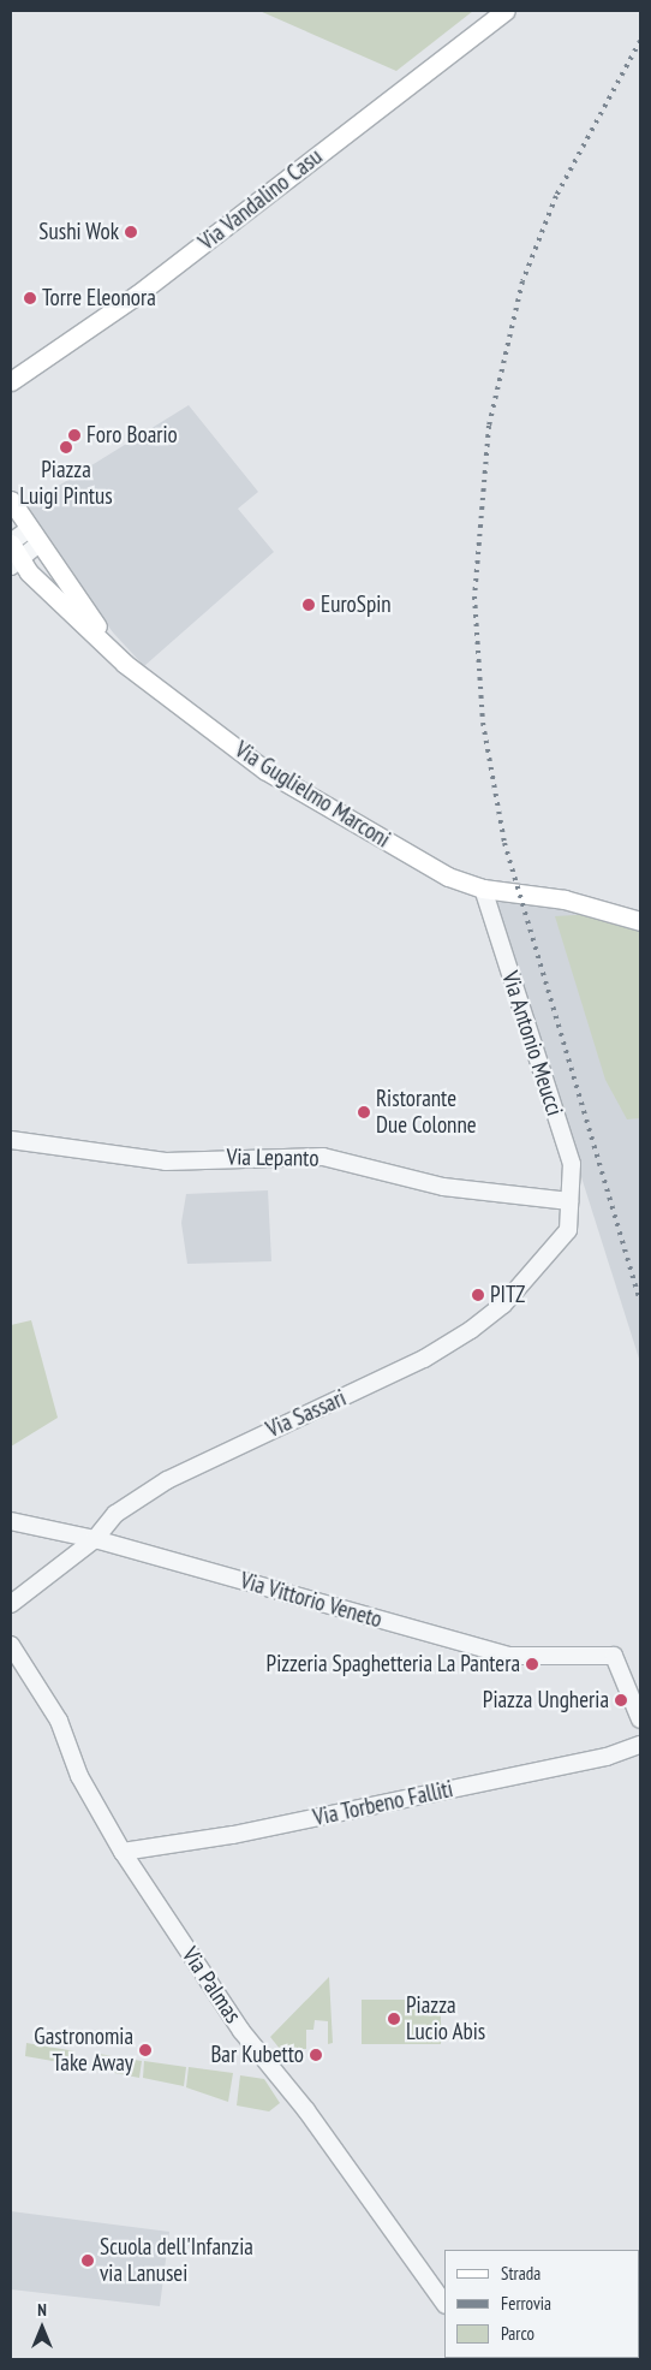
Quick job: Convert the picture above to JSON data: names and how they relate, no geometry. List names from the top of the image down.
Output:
{
  "streets": {
    "main road": ["Via Vandalino Casu", "Via Guglielmo Marconi"],
    "street": [
      "Via Antonio Meucci",
      "Via Lepanto",
      "Via Sassari",
      "Via Vittorio Veneto",
      "Via Torbeno Falliti",
      "Via Palmas"
    ]
  },
  "crossings": [
    ["Via Guglielmo Marconi", "Via Antonio Meucci"],
    ["Via Antonio Meucci", "Via Lepanto"],
    ["Via Antonio Meucci", "Via Sassari"],
    ["Via Lepanto", "Via Sassari"],
    ["Via Sassari", "Via Vittorio Veneto"],
    ["Via Torbeno Falliti", "Via Palmas"]
  ],
  "places": [
    "Sushi Wok",
    "Torre Eleonora",
    "Foro Boario",
    "Piazza Luigi Pintus",
    "EuroSpin",
    "Ristorante Due Colonne",
    "PITZ",
    "Pizzeria Spaghetteria La Pantera",
    "Piazza Ungheria",
    "Piazza Lucio Abis",
    "Gastronomia Take Away",
    "Bar Kubetto",
    "Scuola dell'Infanzia via Lanusei"
  ],
  "legend": ["Strada", "Ferrovia", "Parco"],
  "north": "top"
}
